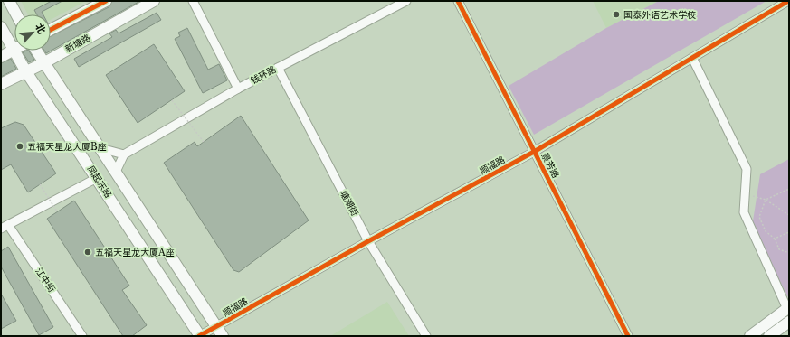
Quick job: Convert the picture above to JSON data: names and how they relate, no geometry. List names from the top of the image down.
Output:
{
  "streets": {
    "main road": ["新塘路", "凤起东路"],
    "street": [
      "钱环路",
      "顺福路",
      "景芳路",
      "塘潮街",
      "江中街"
    ]
  },
  "crossings": [
    ["新塘路", "凤起东路"],
    ["钱环路", "塘潮街"],
    ["顺福路", "景芳路"],
    ["顺福路", "凤起东路"],
    ["顺福路", "塘潮街"]
  ],
  "places": ["国泰外语艺术学校", "五福天星龙大厦B座", "五福天星龙大厦A座"],
  "north": "top right"
}
